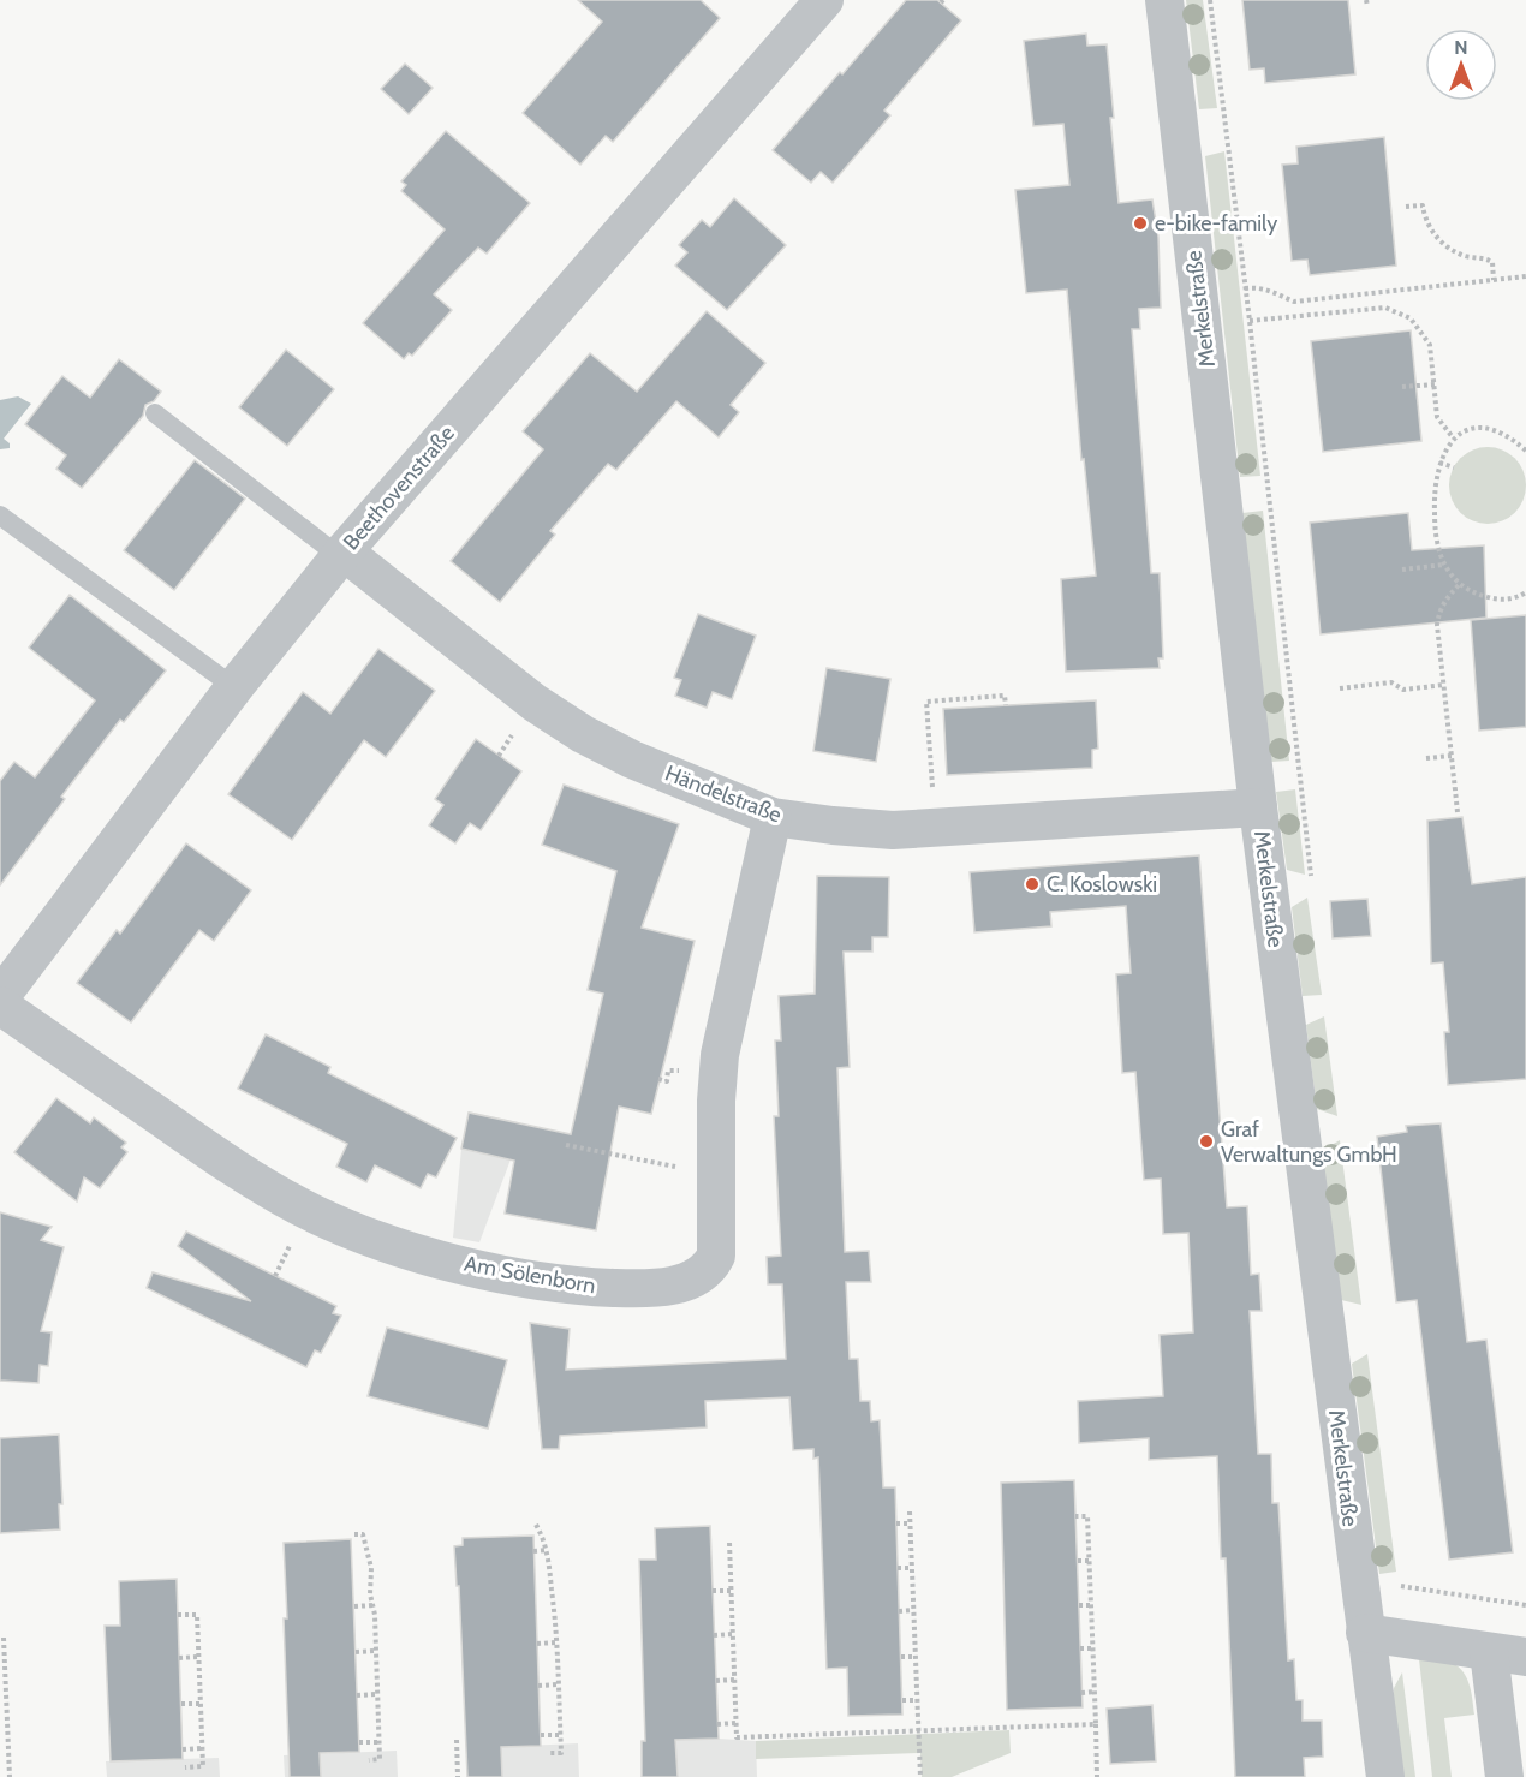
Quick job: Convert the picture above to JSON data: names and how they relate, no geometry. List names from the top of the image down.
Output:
{
  "streets": {
    "street": [
      "Merkelstraße",
      "Beethovenstraße",
      "Händelstraße",
      "Am Sölenborn"
    ]
  },
  "crossings": [
    ["Merkelstraße", "Händelstraße"],
    ["Beethovenstraße", "Händelstraße"],
    ["Händelstraße", "Am Sölenborn"]
  ],
  "places": ["e-bike-family", "C. Koslowski", "Graf Verwaltungs GmbH"],
  "north": "top"
}
